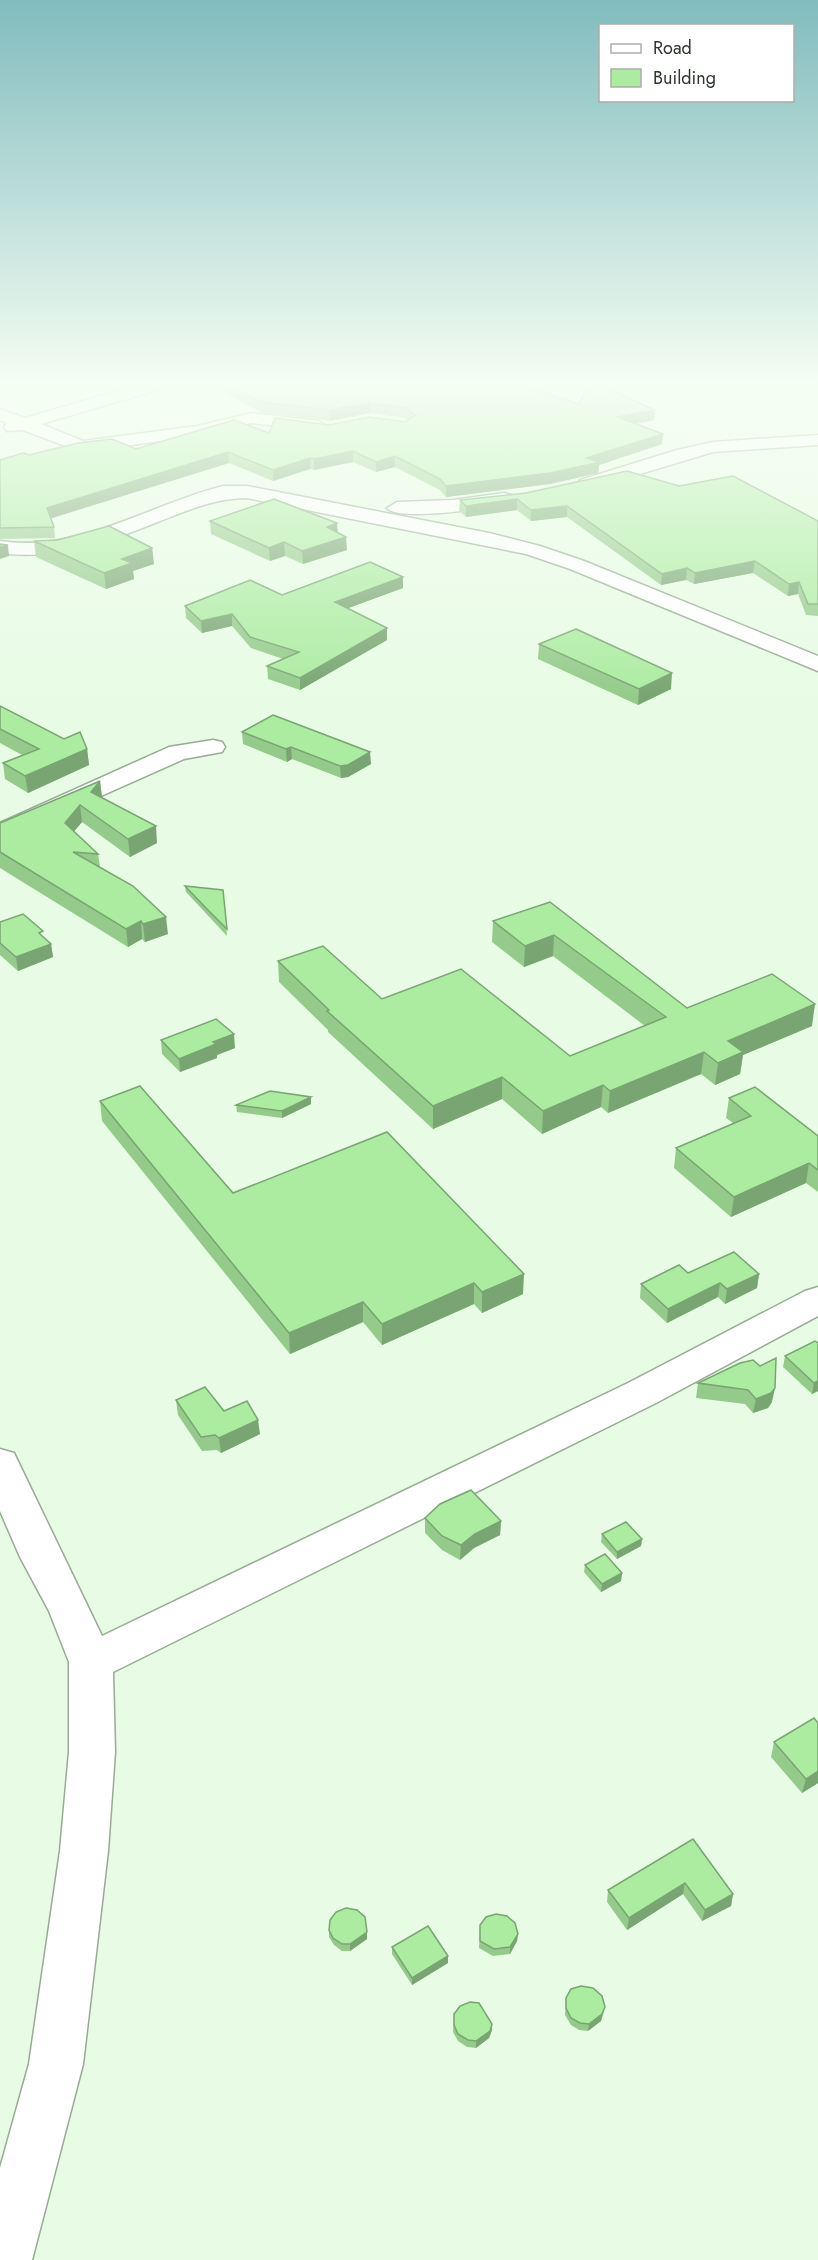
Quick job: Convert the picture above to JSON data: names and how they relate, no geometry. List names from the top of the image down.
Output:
{
  "legend": ["Road", "Building"]
}
